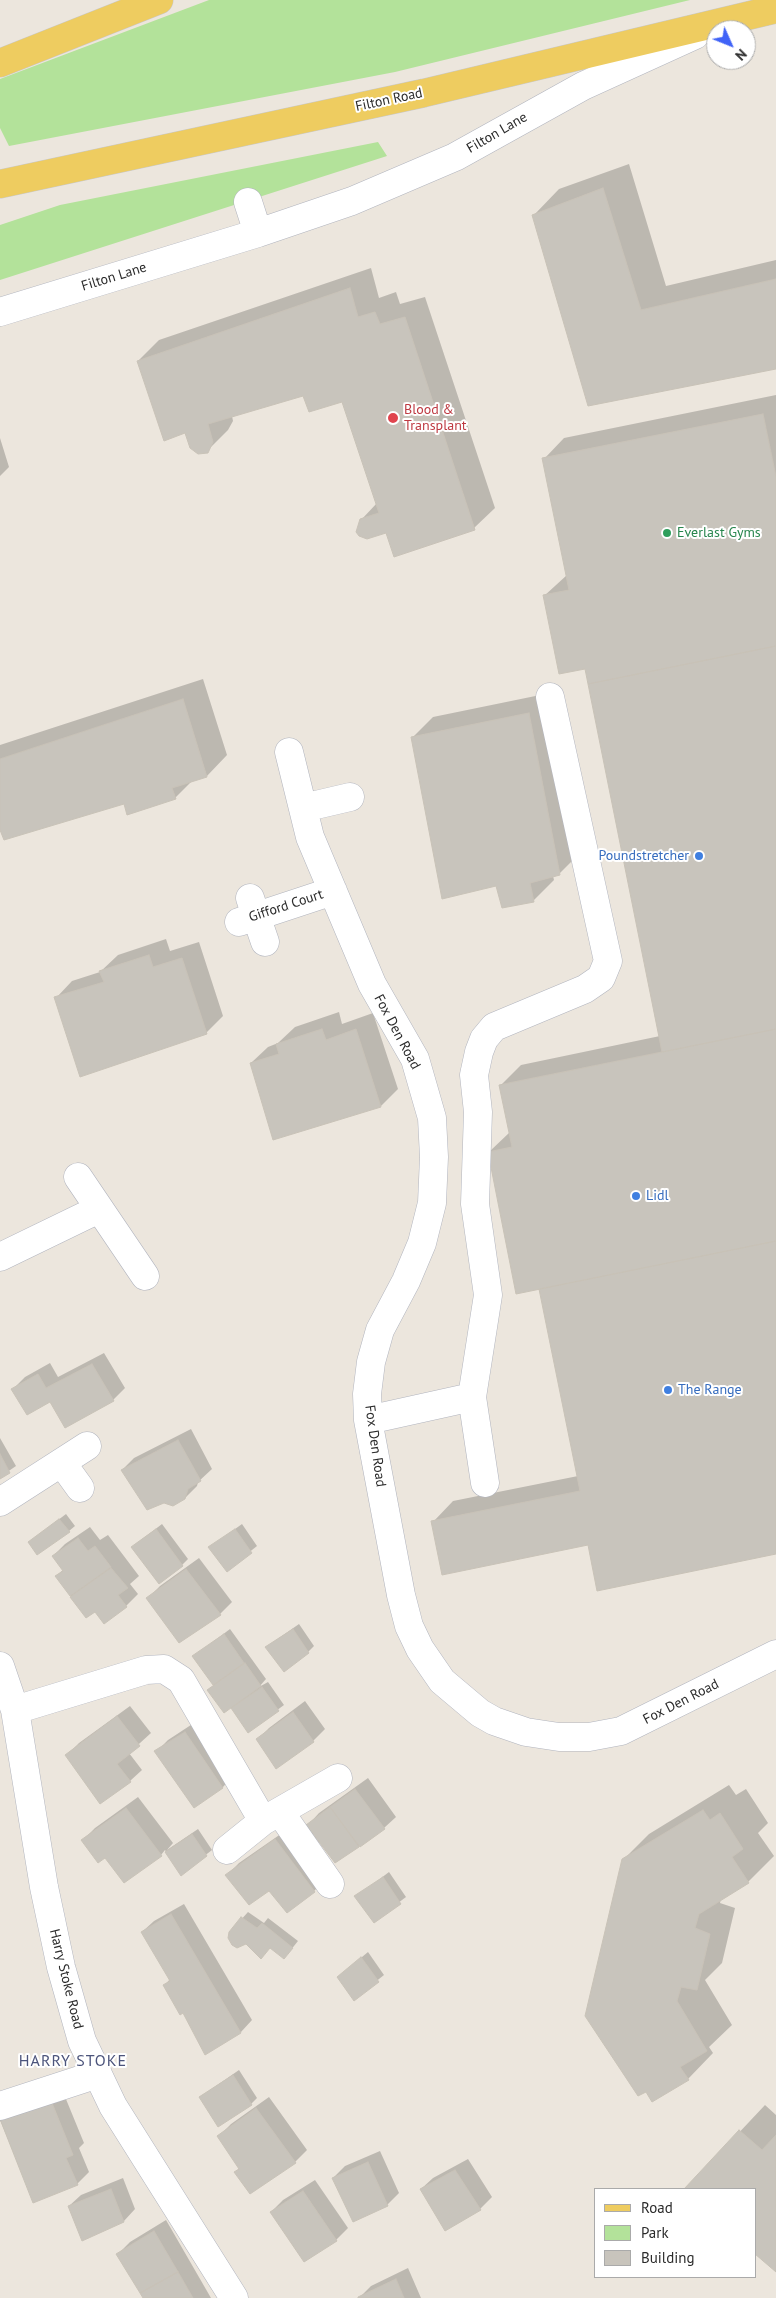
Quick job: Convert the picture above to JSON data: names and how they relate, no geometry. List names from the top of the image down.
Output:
{
  "streets": {
    "main road": ["Filton Road"],
    "street": [
      "Filton Lane",
      "Gifford Court",
      "Fox Den Road",
      "Harry Stoke Road"
    ]
  },
  "crossings": [
    ["Gifford Court", "Fox Den Road"]
  ],
  "districts": ["HARRY STOKE"],
  "places": [
    "Blood & Transplant",
    "Everlast Gyms",
    "Poundstretcher",
    "Lidl",
    "The Range"
  ],
  "legend": ["Road", "Park", "Building"],
  "north": "bottom right"
}
